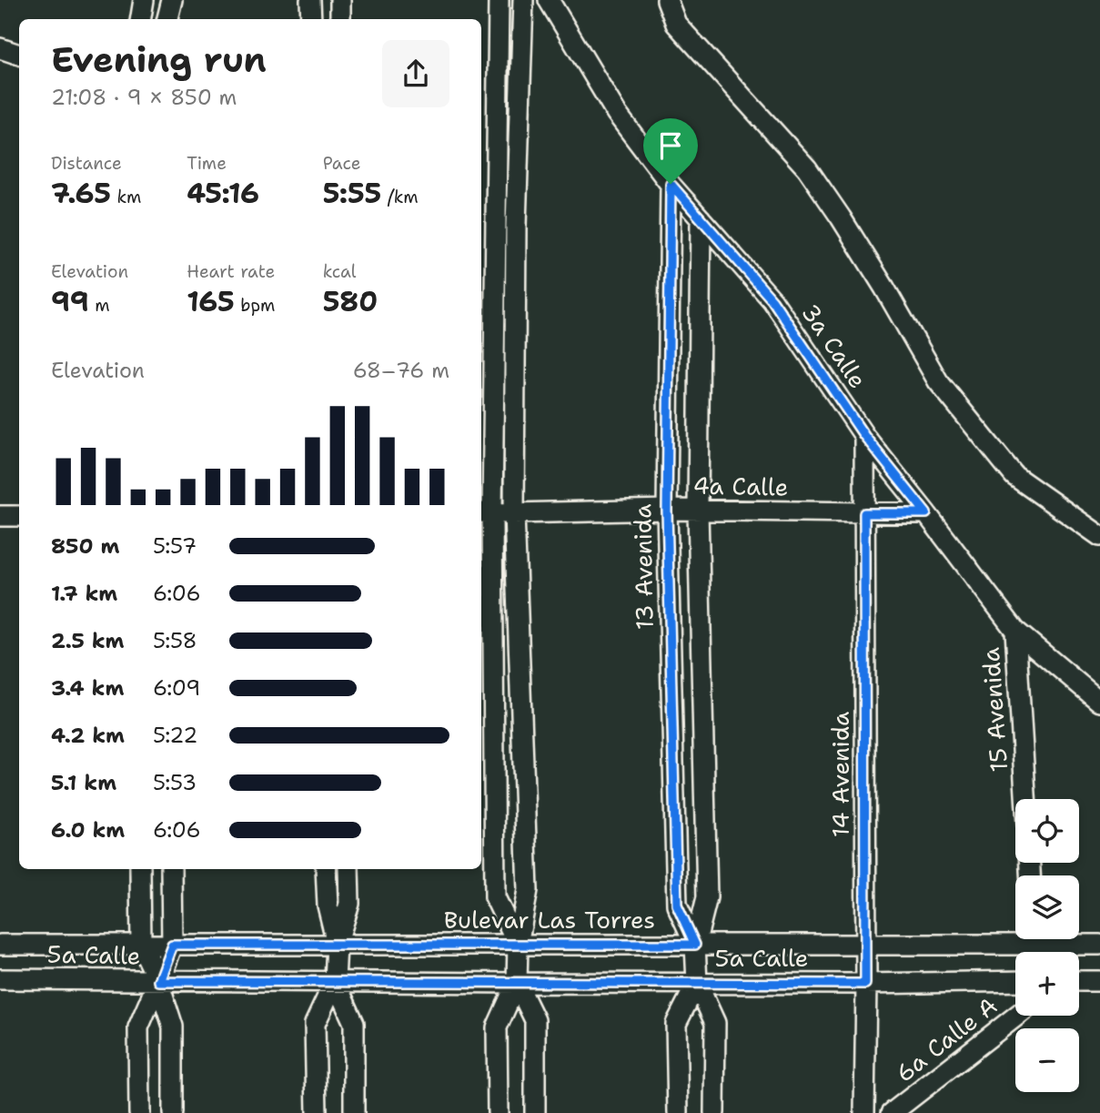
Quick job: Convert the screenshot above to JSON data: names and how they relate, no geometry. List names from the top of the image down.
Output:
{
  "streets": {
    "street": [
      "3a Calle",
      "4a Calle",
      "13 Avenida",
      "15 Avenida",
      "14 Avenida",
      "Bulevar Las Torres",
      "5a Calle",
      "6a Calle A"
    ]
  },
  "crossings": [
    ["3a Calle", "4a Calle"],
    ["3a Calle", "13 Avenida"],
    ["3a Calle", "15 Avenida"],
    ["3a Calle", "14 Avenida"],
    ["4a Calle", "13 Avenida"],
    ["4a Calle", "14 Avenida"],
    ["13 Avenida", "Bulevar Las Torres"],
    ["13 Avenida", "5a Calle"],
    ["14 Avenida", "Bulevar Las Torres"],
    ["14 Avenida", "5a Calle"]
  ],
  "page": {
    "heading": ["Evening run", "21:08 · 9 × 850 m"],
    "stats": [
      ["Distance", "7.65 km"],
      ["Time", "45:16"],
      ["Pace", "5:55 /km"],
      ["Elevation", "99 m"],
      ["Heart rate", "165 bpm"],
      ["kcal", "580"]
    ],
    "chart": ["Elevation", "68–76 m"],
    "list": [
      {
        "name": "850 m",
        "note": "5:57"
      },
      {
        "name": "1.7 km",
        "note": "6:06"
      },
      {
        "name": "2.5 km",
        "note": "5:58"
      },
      {
        "name": "3.4 km",
        "note": "6:09"
      },
      {
        "name": "4.2 km",
        "note": "5:22"
      },
      {
        "name": "5.1 km",
        "note": "5:53"
      },
      {
        "name": "6.0 km",
        "note": "6:06"
      }
    ],
    "map_buttons": ["+", "−"]
  }
}
